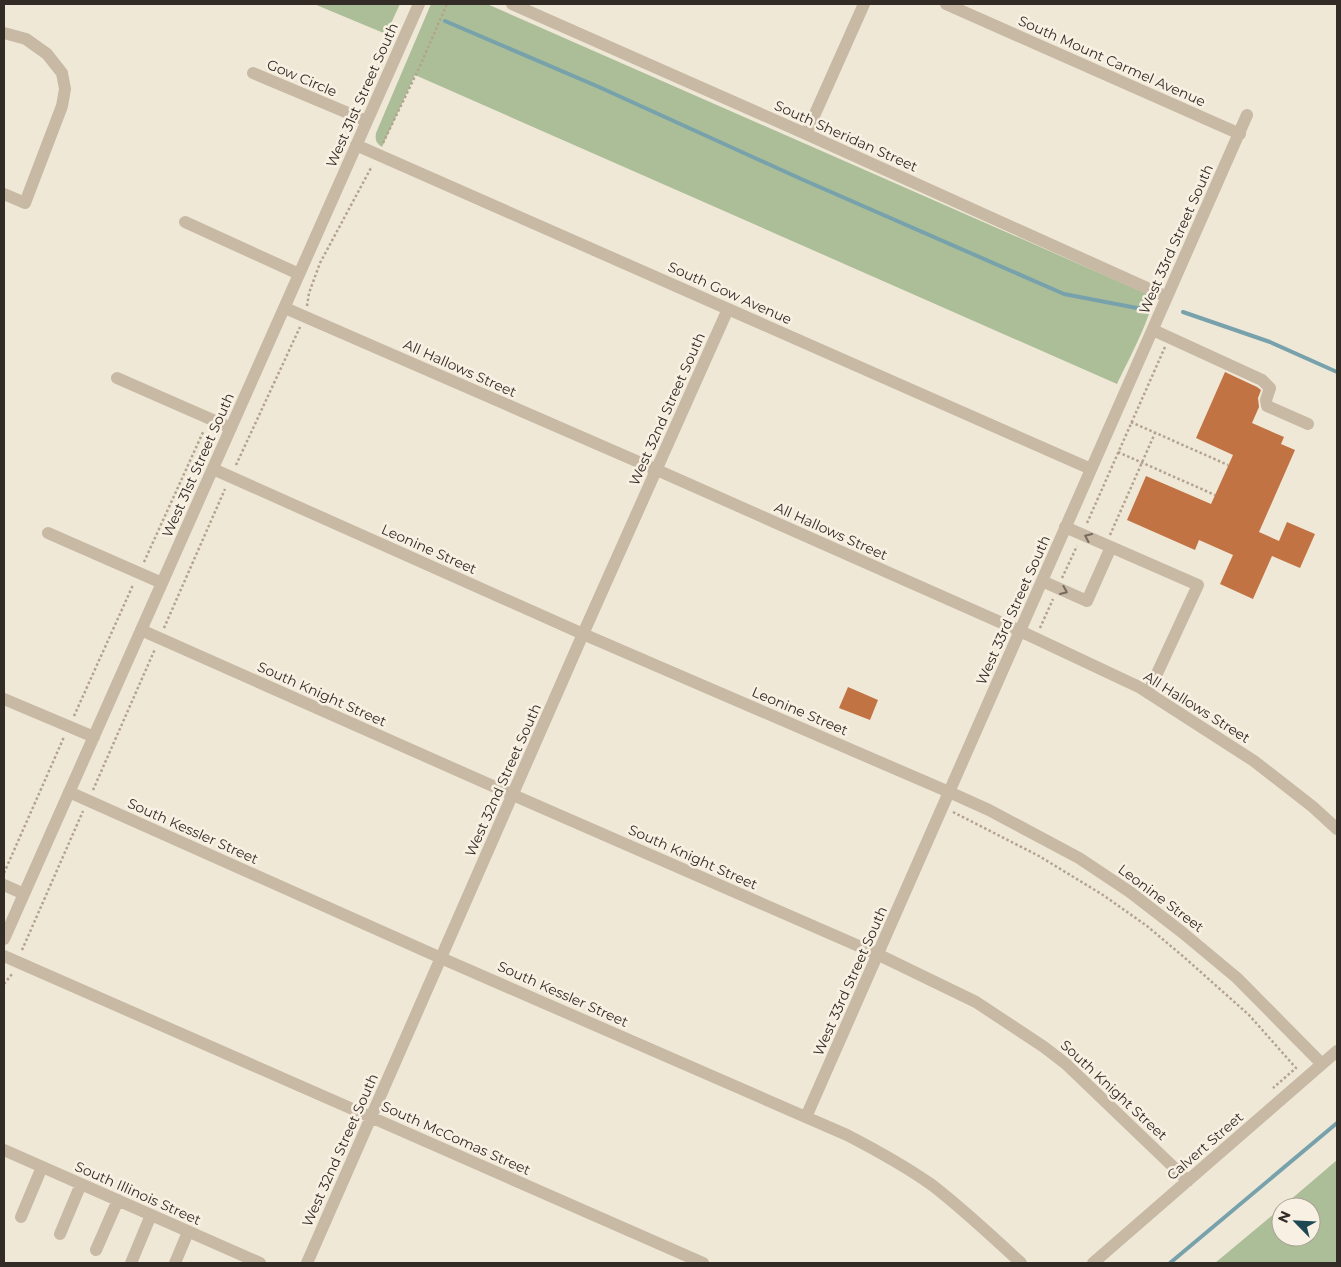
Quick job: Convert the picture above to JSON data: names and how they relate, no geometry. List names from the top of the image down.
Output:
{
  "streets": {
    "street": [
      "South Mount Carmel Avenue",
      "Gow Circle",
      "West 31st Street South",
      "South Sheridan Street",
      "West 33rd Street South",
      "South Gow Avenue",
      "All Hallows Street",
      "West 32nd Street South",
      "Leonine Street",
      "South Knight Street",
      "South Kessler Street",
      "South McComas Street",
      "Calvert Street",
      "South Illinois Street"
    ]
  },
  "crossings": [
    ["South Mount Carmel Avenue", "West 33rd Street South"],
    ["Gow Circle", "West 31st Street South"],
    ["West 31st Street South", "South Gow Avenue"],
    ["West 31st Street South", "All Hallows Street"],
    ["West 31st Street South", "Leonine Street"],
    ["West 31st Street South", "South Knight Street"],
    ["West 31st Street South", "South Kessler Street"],
    ["South Sheridan Street", "West 33rd Street South"],
    ["West 33rd Street South", "South Gow Avenue"],
    ["West 33rd Street South", "All Hallows Street"],
    ["West 33rd Street South", "Leonine Street"],
    ["West 33rd Street South", "South Knight Street"],
    ["West 33rd Street South", "South Kessler Street"],
    ["South Gow Avenue", "West 32nd Street South"],
    ["All Hallows Street", "West 32nd Street South"],
    ["West 32nd Street South", "Leonine Street"],
    ["West 32nd Street South", "South Knight Street"],
    ["West 32nd Street South", "South Kessler Street"],
    ["West 32nd Street South", "South McComas Street"],
    ["Leonine Street", "Calvert Street"],
    ["South Knight Street", "Calvert Street"]
  ],
  "north": "top left"
}
